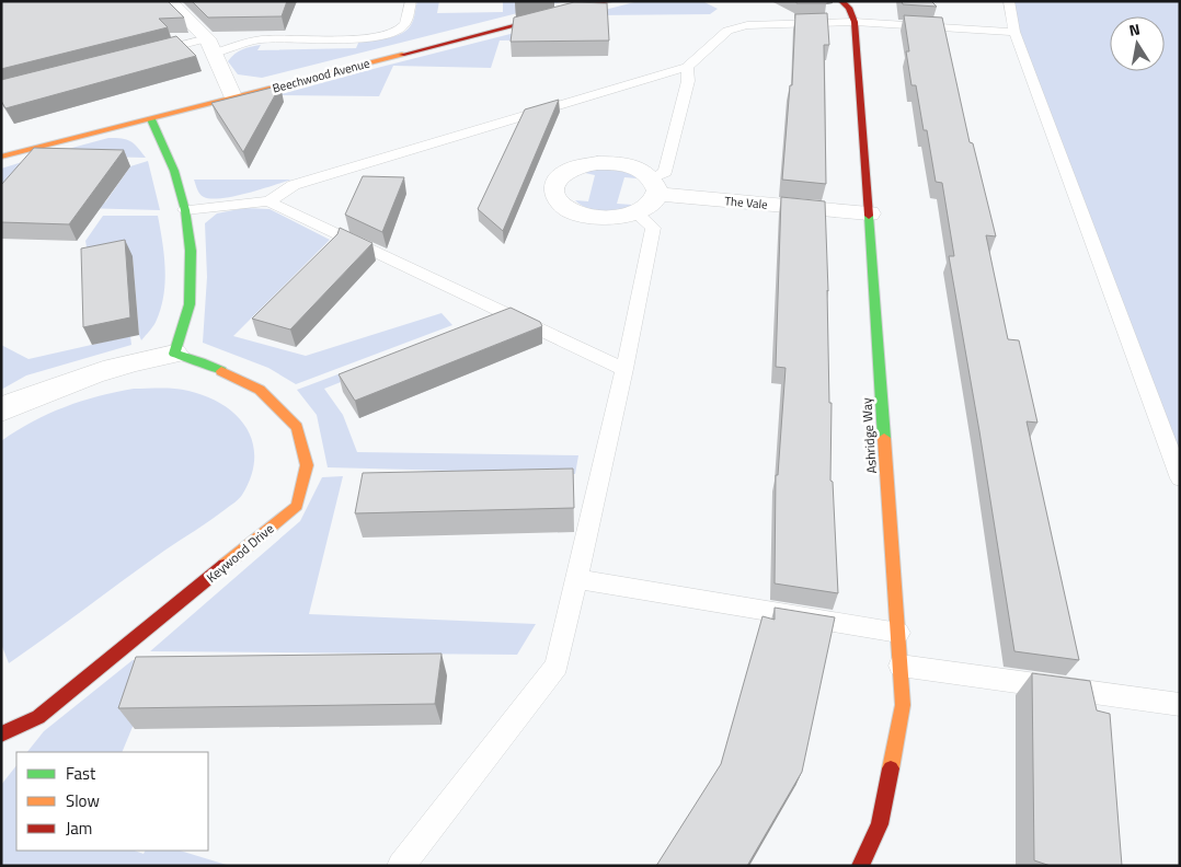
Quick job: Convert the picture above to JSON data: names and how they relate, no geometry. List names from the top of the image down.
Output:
{
  "streets": {
    "street": [
      "Beechwood Avenue",
      "The Vale",
      "Ashridge Way",
      "Keywood Drive"
    ]
  },
  "crossings": [
    ["The Vale", "Ashridge Way"]
  ],
  "legend": ["Fast", "Slow", "Jam"],
  "north": "top"
}
